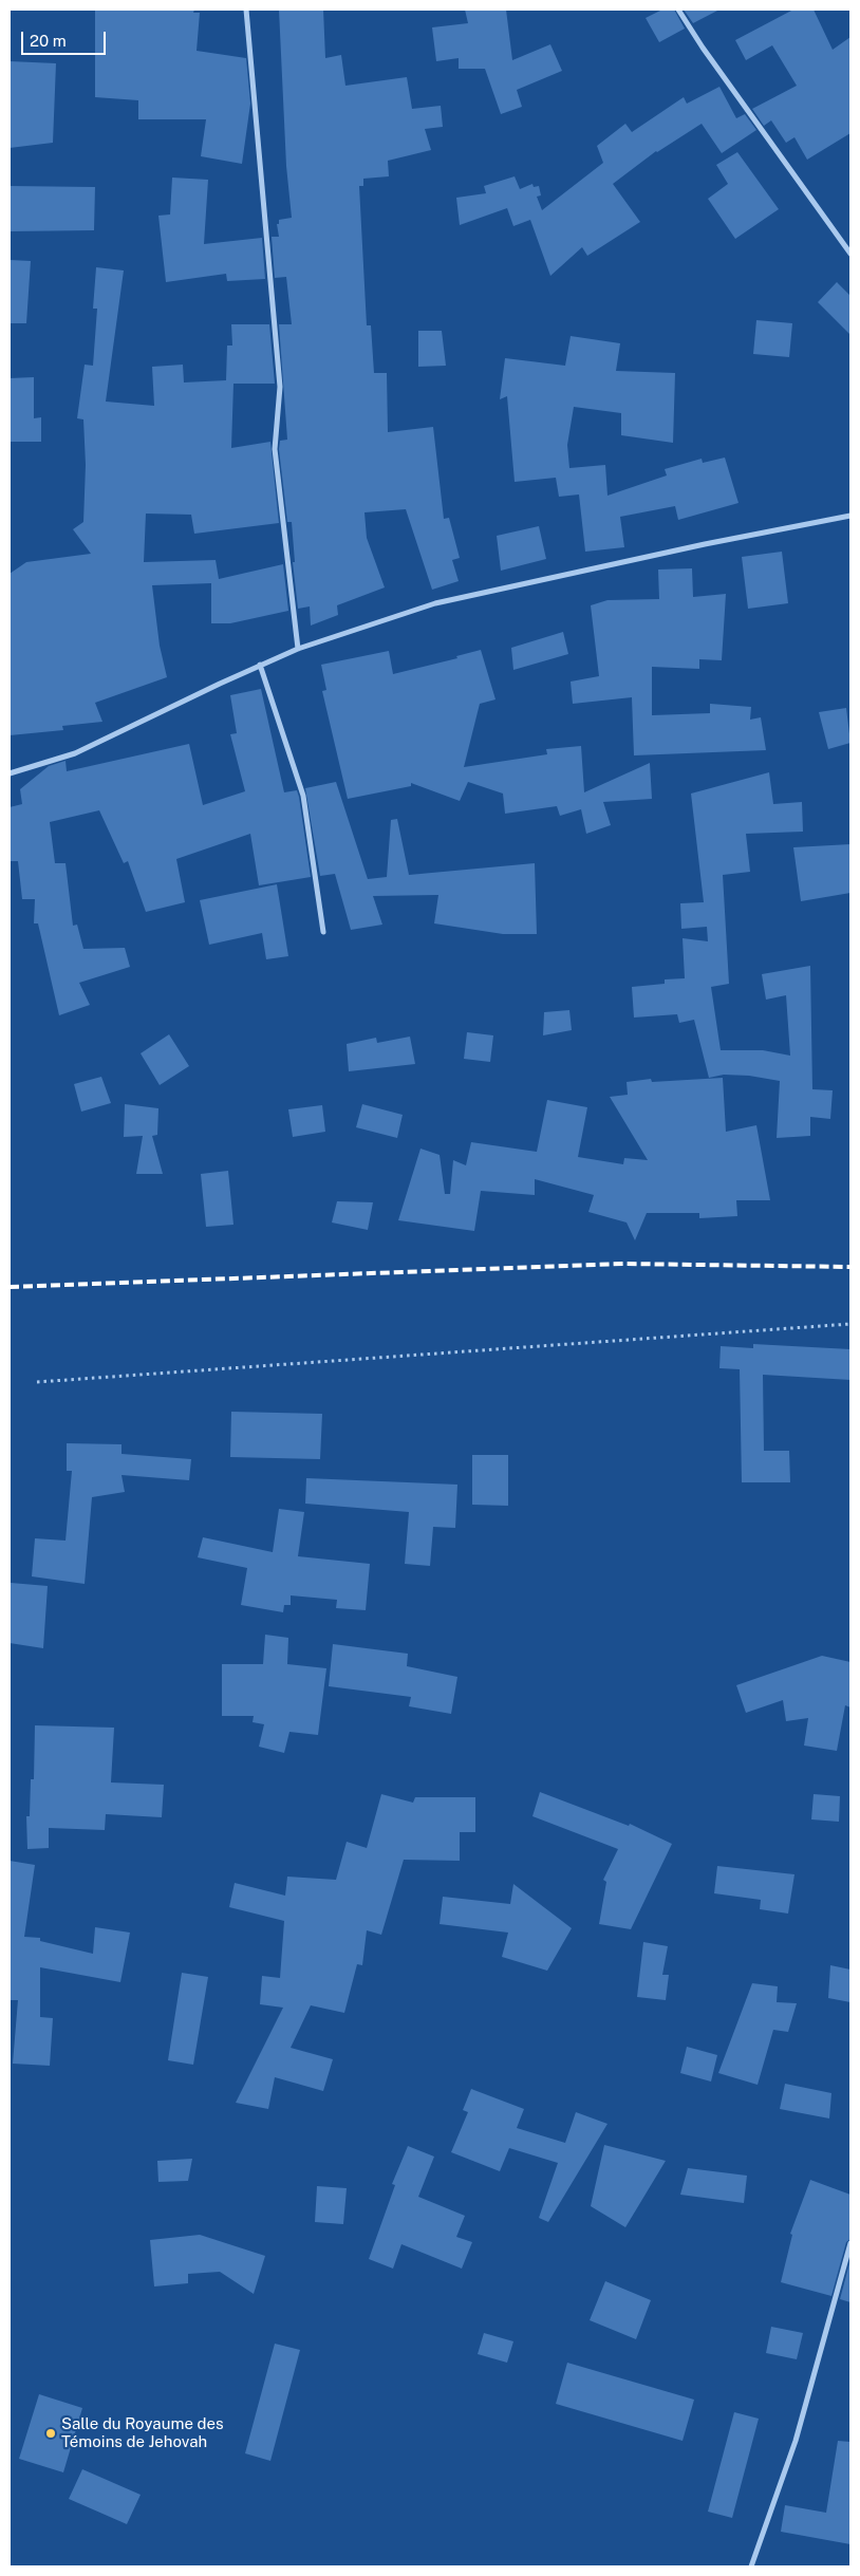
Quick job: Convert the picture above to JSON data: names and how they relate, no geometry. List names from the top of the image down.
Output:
{
  "places": ["Salle du Royaume des Témoins de Jehovah"],
  "scale_bar": "20 m"
}
